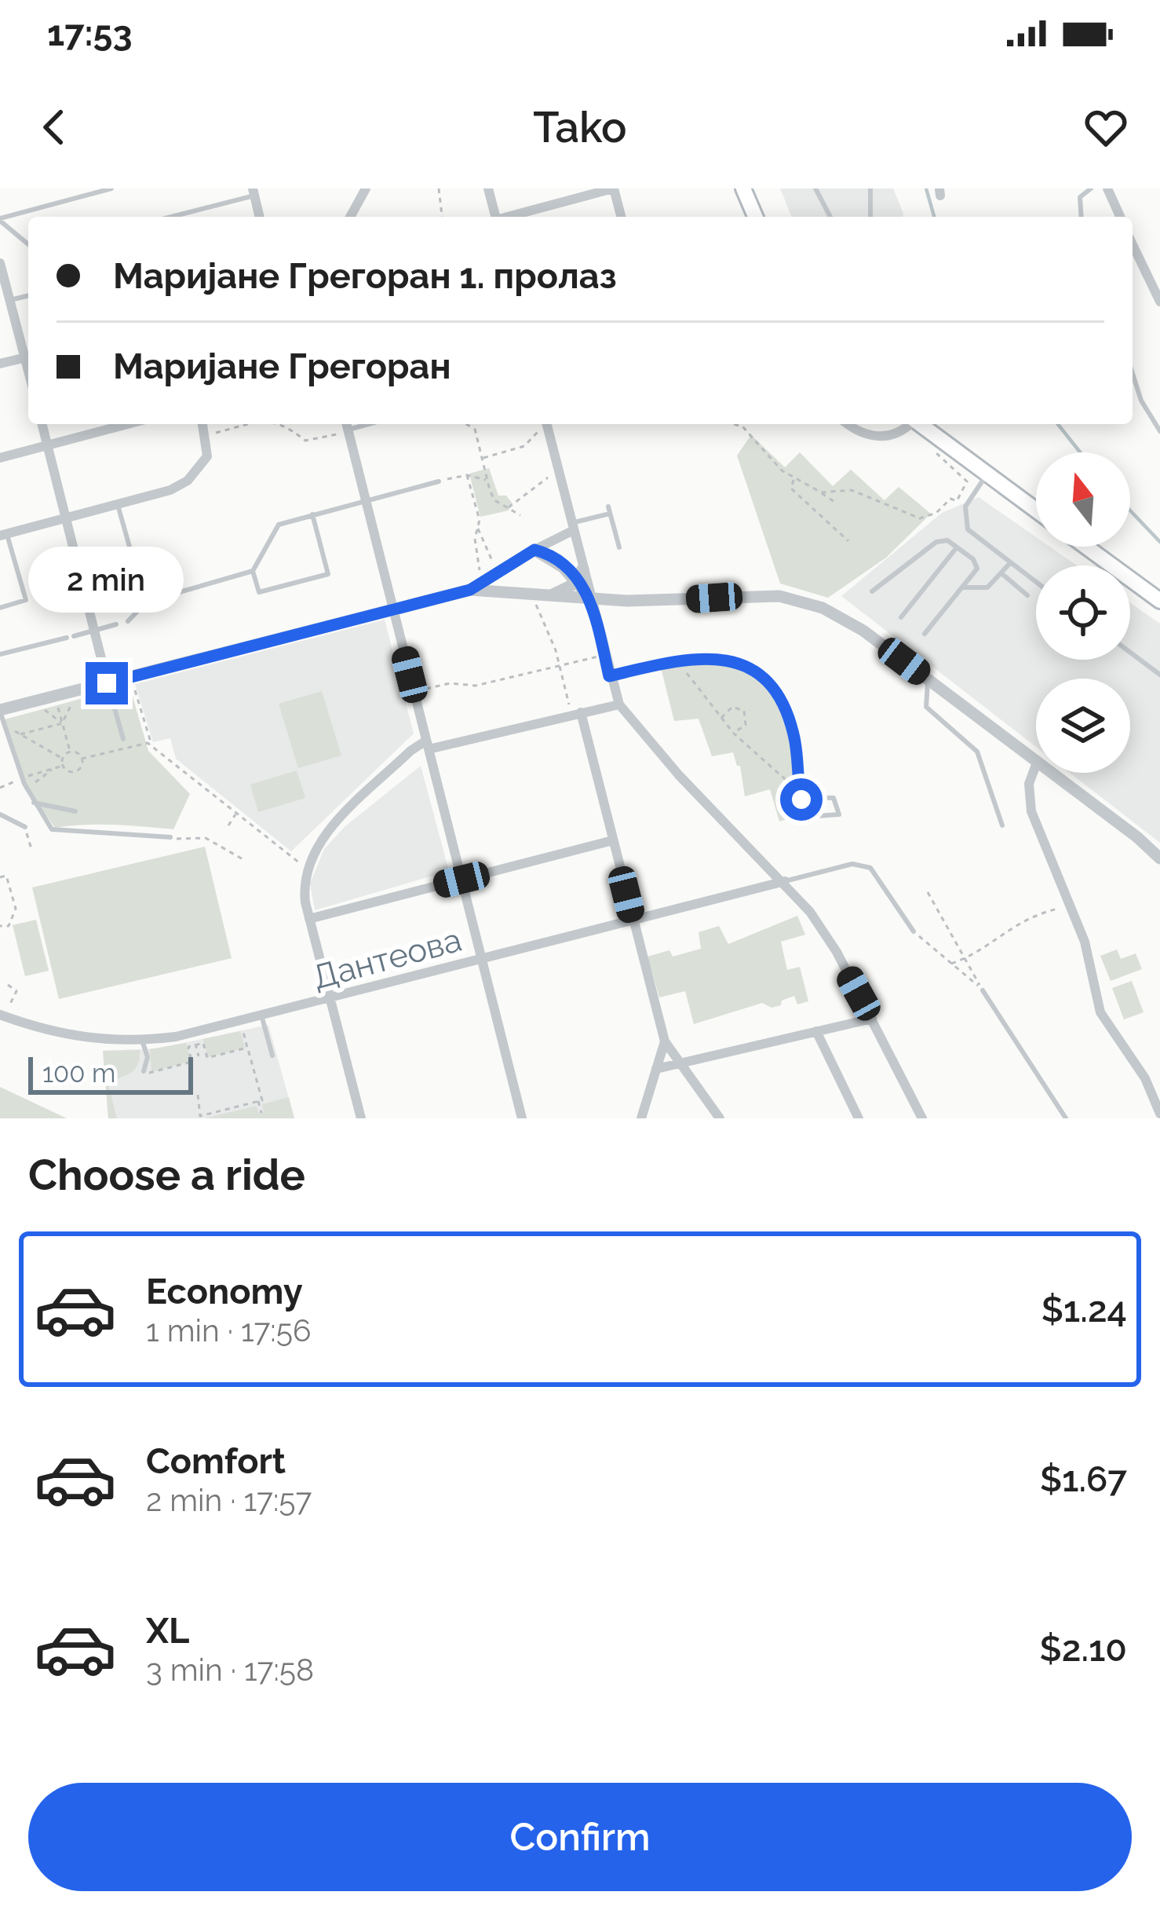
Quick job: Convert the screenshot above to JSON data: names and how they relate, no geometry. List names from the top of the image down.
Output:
{
  "streets": {
    "street": ["Дантеова"]
  },
  "scale_bar": "100 m",
  "north": "top",
  "page": {
    "status": "17:53",
    "header": "Tako",
    "banner": ["Маријане Грегоран 1. пролаз", "Маријане Грегоран"],
    "bubble": "2 min",
    "scale": "100 m",
    "heading": "Choose a ride",
    "list": [
      {
        "name": "Economy",
        "note": "1 min · 17:56",
        "value": "$1.24"
      },
      {
        "name": "Comfort",
        "note": "2 min · 17:57",
        "value": "$1.67"
      },
      {
        "name": "XL",
        "note": "3 min · 17:58",
        "value": "$2.10"
      }
    ],
    "buttons": "Confirm"
  }
}
